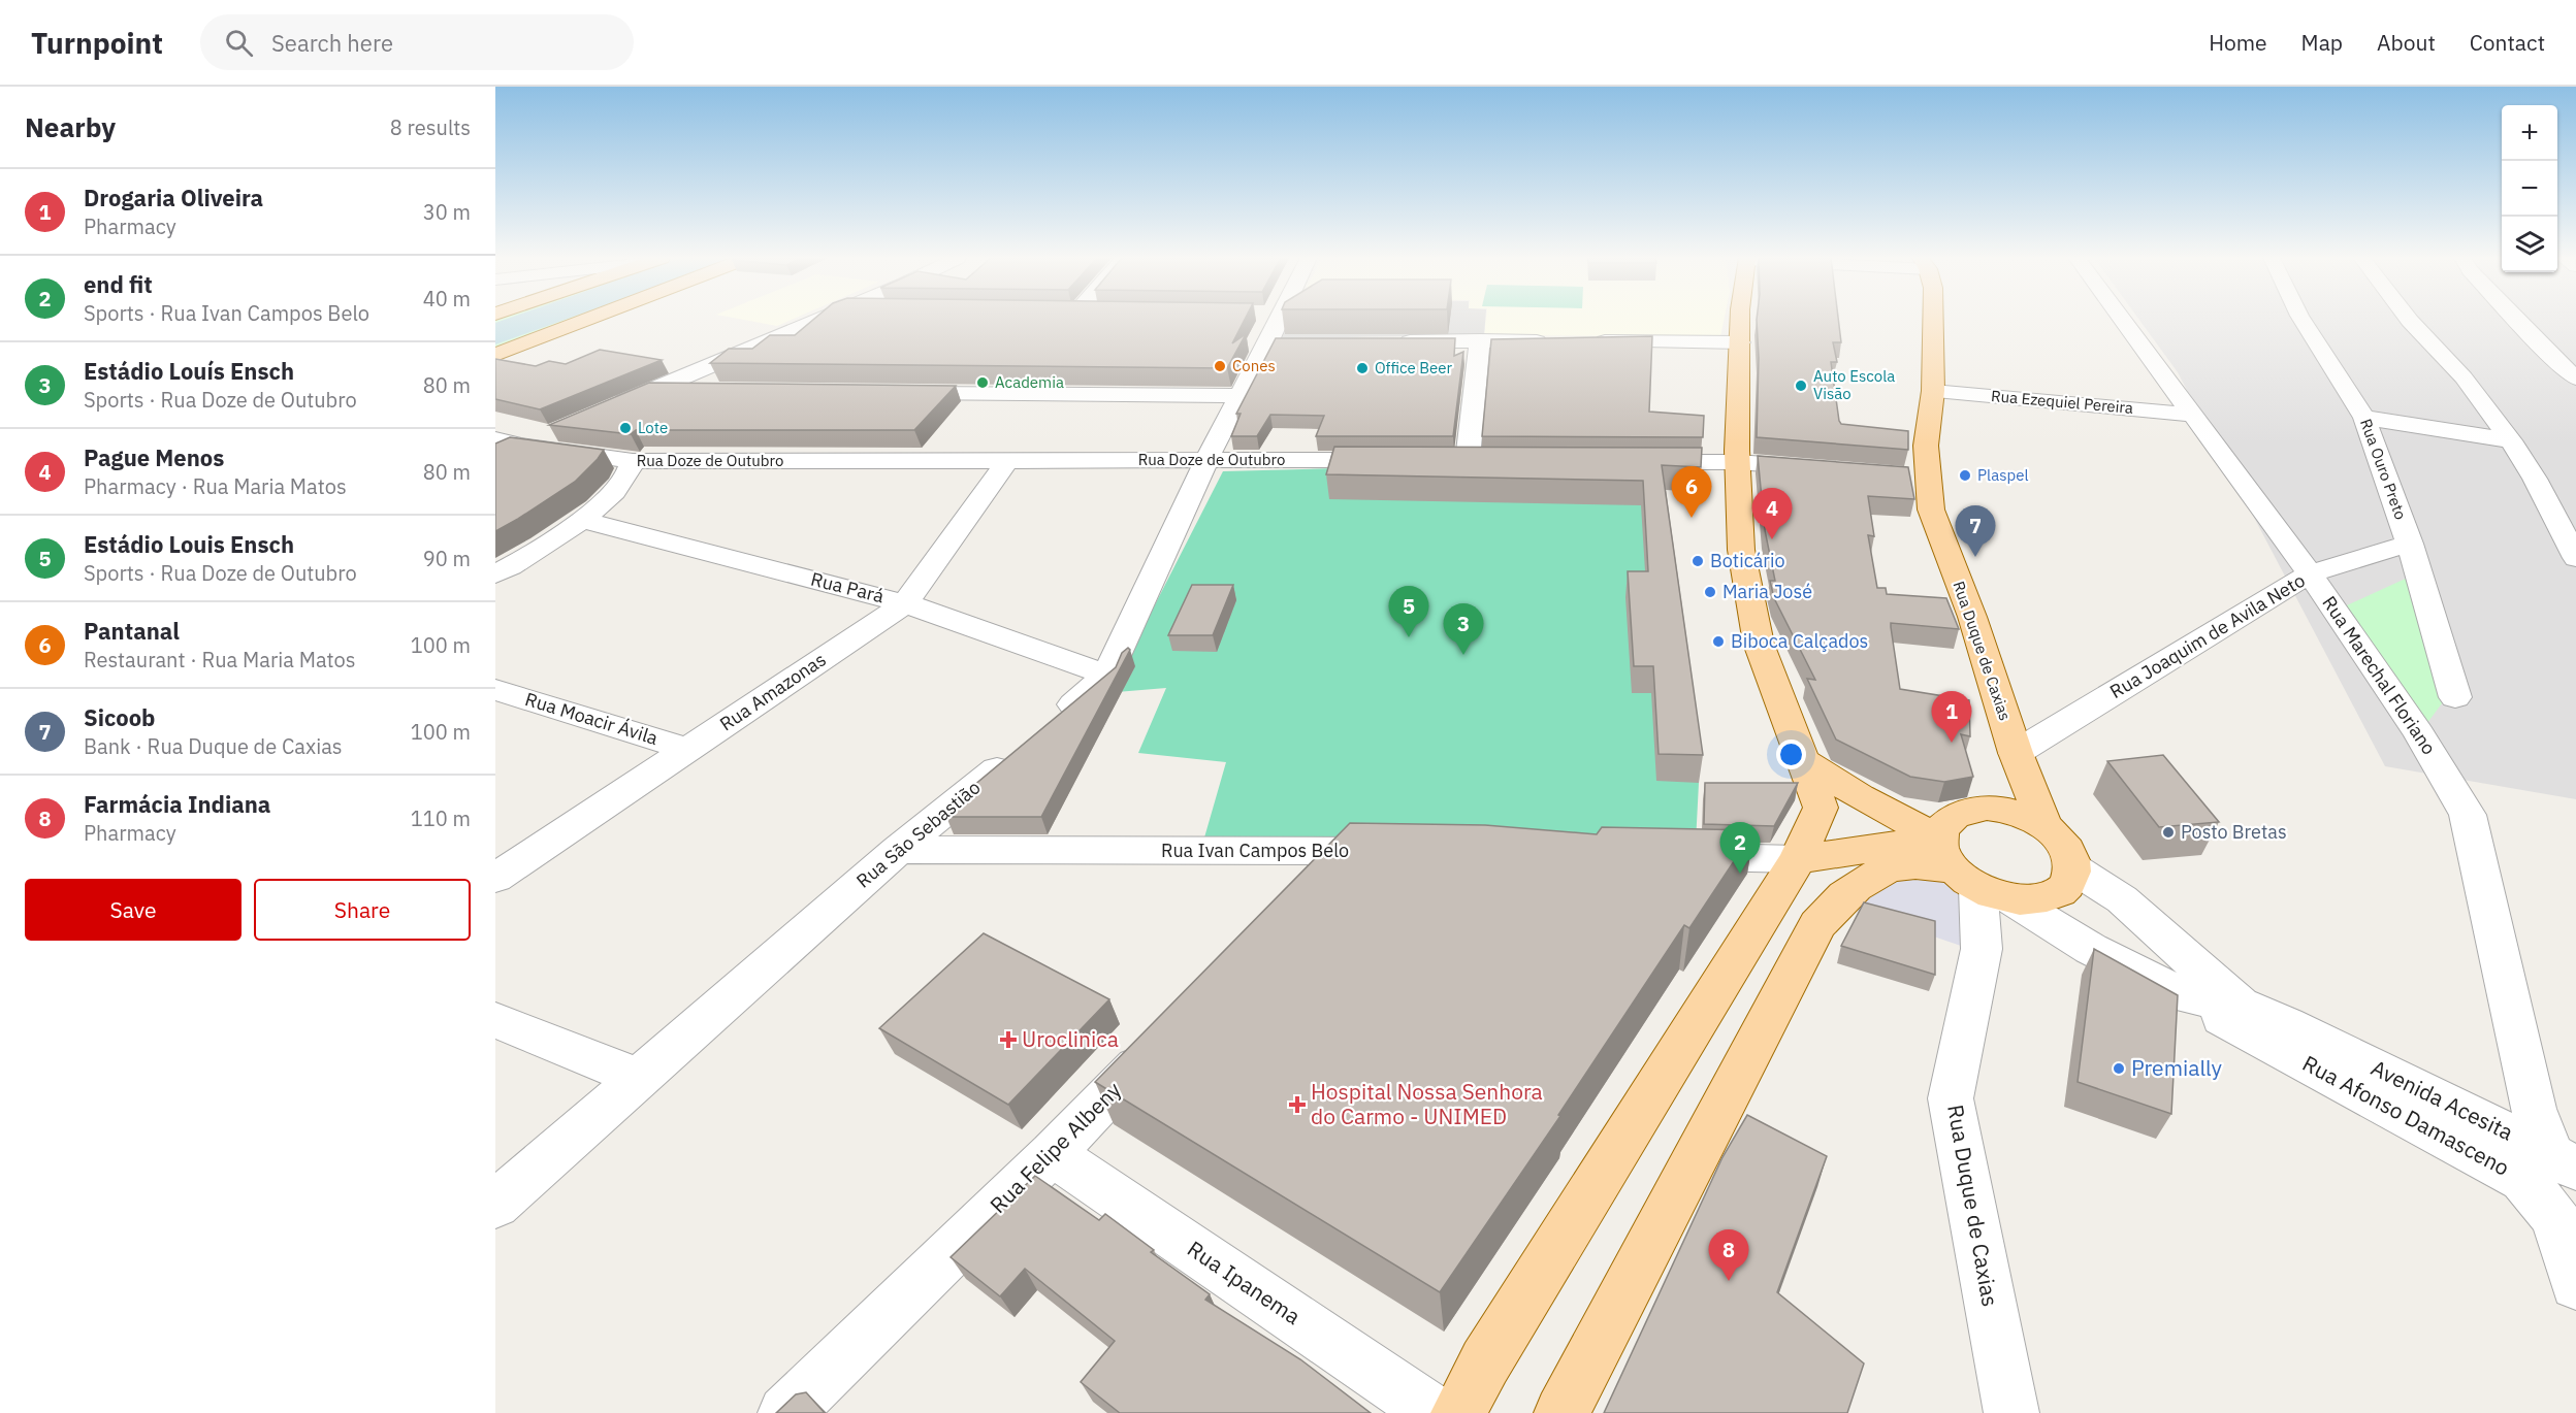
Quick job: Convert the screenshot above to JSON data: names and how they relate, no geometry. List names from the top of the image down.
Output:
{
  "streets": {
    "main road": ["Rua Duque de Caxias"],
    "street": [
      "Rua Ezequiel Pereira",
      "Rua Doze de Outubro",
      "Rua Ouro Preto",
      "Rua Pará",
      "Rua Joaquim de Avila Neto",
      "Rua Marechal Floriano",
      "Rua Amazonas",
      "Rua Moacir Ávila",
      "Rua São Sebastião",
      "Rua Ivan Campos Belo",
      "Avenida Acesita",
      "Rua Afonso Damasceno",
      "Rua Felipe Albeny",
      "Rua Ipanema"
    ]
  },
  "crossings": [
    ["Rua Ezequiel Pereira", "Rua Duque de Caxias"],
    ["Rua Ezequiel Pereira", "Rua Marechal Floriano"],
    ["Rua Doze de Outubro", "Rua Amazonas"],
    ["Rua Ouro Preto", "Rua Joaquim de Avila Neto"],
    ["Rua Pará", "Rua Amazonas"],
    ["Rua Joaquim de Avila Neto", "Rua Duque de Caxias"],
    ["Rua Joaquim de Avila Neto", "Rua Marechal Floriano"],
    ["Rua Duque de Caxias", "Avenida Acesita"],
    ["Rua Marechal Floriano", "Avenida Acesita"],
    ["Rua Amazonas", "Rua Moacir Ávila"],
    ["Rua São Sebastião", "Rua Ivan Campos Belo"],
    ["Avenida Acesita", "Rua Afonso Damasceno"],
    ["Rua Felipe Albeny", "Rua Ipanema"]
  ],
  "places": {
    "other": [
      "Cones",
      "Office Beer",
      "Academia",
      "Auto Escola Visão",
      "Lote",
      "Plaspel",
      "Boticário",
      "Maria José",
      "Biboca Calçados",
      "Posto Bretas",
      "Premially"
    ],
    "health": ["Uroclinica", "Hospital Nossa Senhora do Carmo - UNIMED"]
  },
  "page": {
    "header": "Turnpoint",
    "search": "Search here",
    "nav": [
      "Home",
      "Map",
      "About",
      "Contact"
    ],
    "heading": ["Nearby", "8 results"],
    "map_buttons": ["+", "−"],
    "list": [
      {
        "mark": "1",
        "name": "Drogaria Oliveira",
        "note": "Pharmacy",
        "value": "30 m"
      },
      {
        "mark": "2",
        "name": "end fit",
        "note": "Sports · Rua Ivan Campos Belo",
        "value": "40 m"
      },
      {
        "mark": "3",
        "name": "Estádio Louís Ensch",
        "note": "Sports · Rua Doze de Outubro",
        "value": "80 m"
      },
      {
        "mark": "4",
        "name": "Pague Menos",
        "note": "Pharmacy · Rua Maria Matos",
        "value": "80 m"
      },
      {
        "mark": "5",
        "name": "Estádio Louis Ensch",
        "note": "Sports · Rua Doze de Outubro",
        "value": "90 m"
      },
      {
        "mark": "6",
        "name": "Pantanal",
        "note": "Restaurant · Rua Maria Matos",
        "value": "100 m"
      },
      {
        "mark": "7",
        "name": "Sicoob",
        "note": "Bank · Rua Duque de Caxias",
        "value": "100 m"
      },
      {
        "mark": "8",
        "name": "Farmácia Indiana",
        "note": "Pharmacy",
        "value": "110 m"
      }
    ],
    "pins": [
      "6",
      "4",
      "7",
      "5",
      "3",
      "1",
      "2",
      "8"
    ],
    "buttons": ["Save", "Share"]
  }
}
